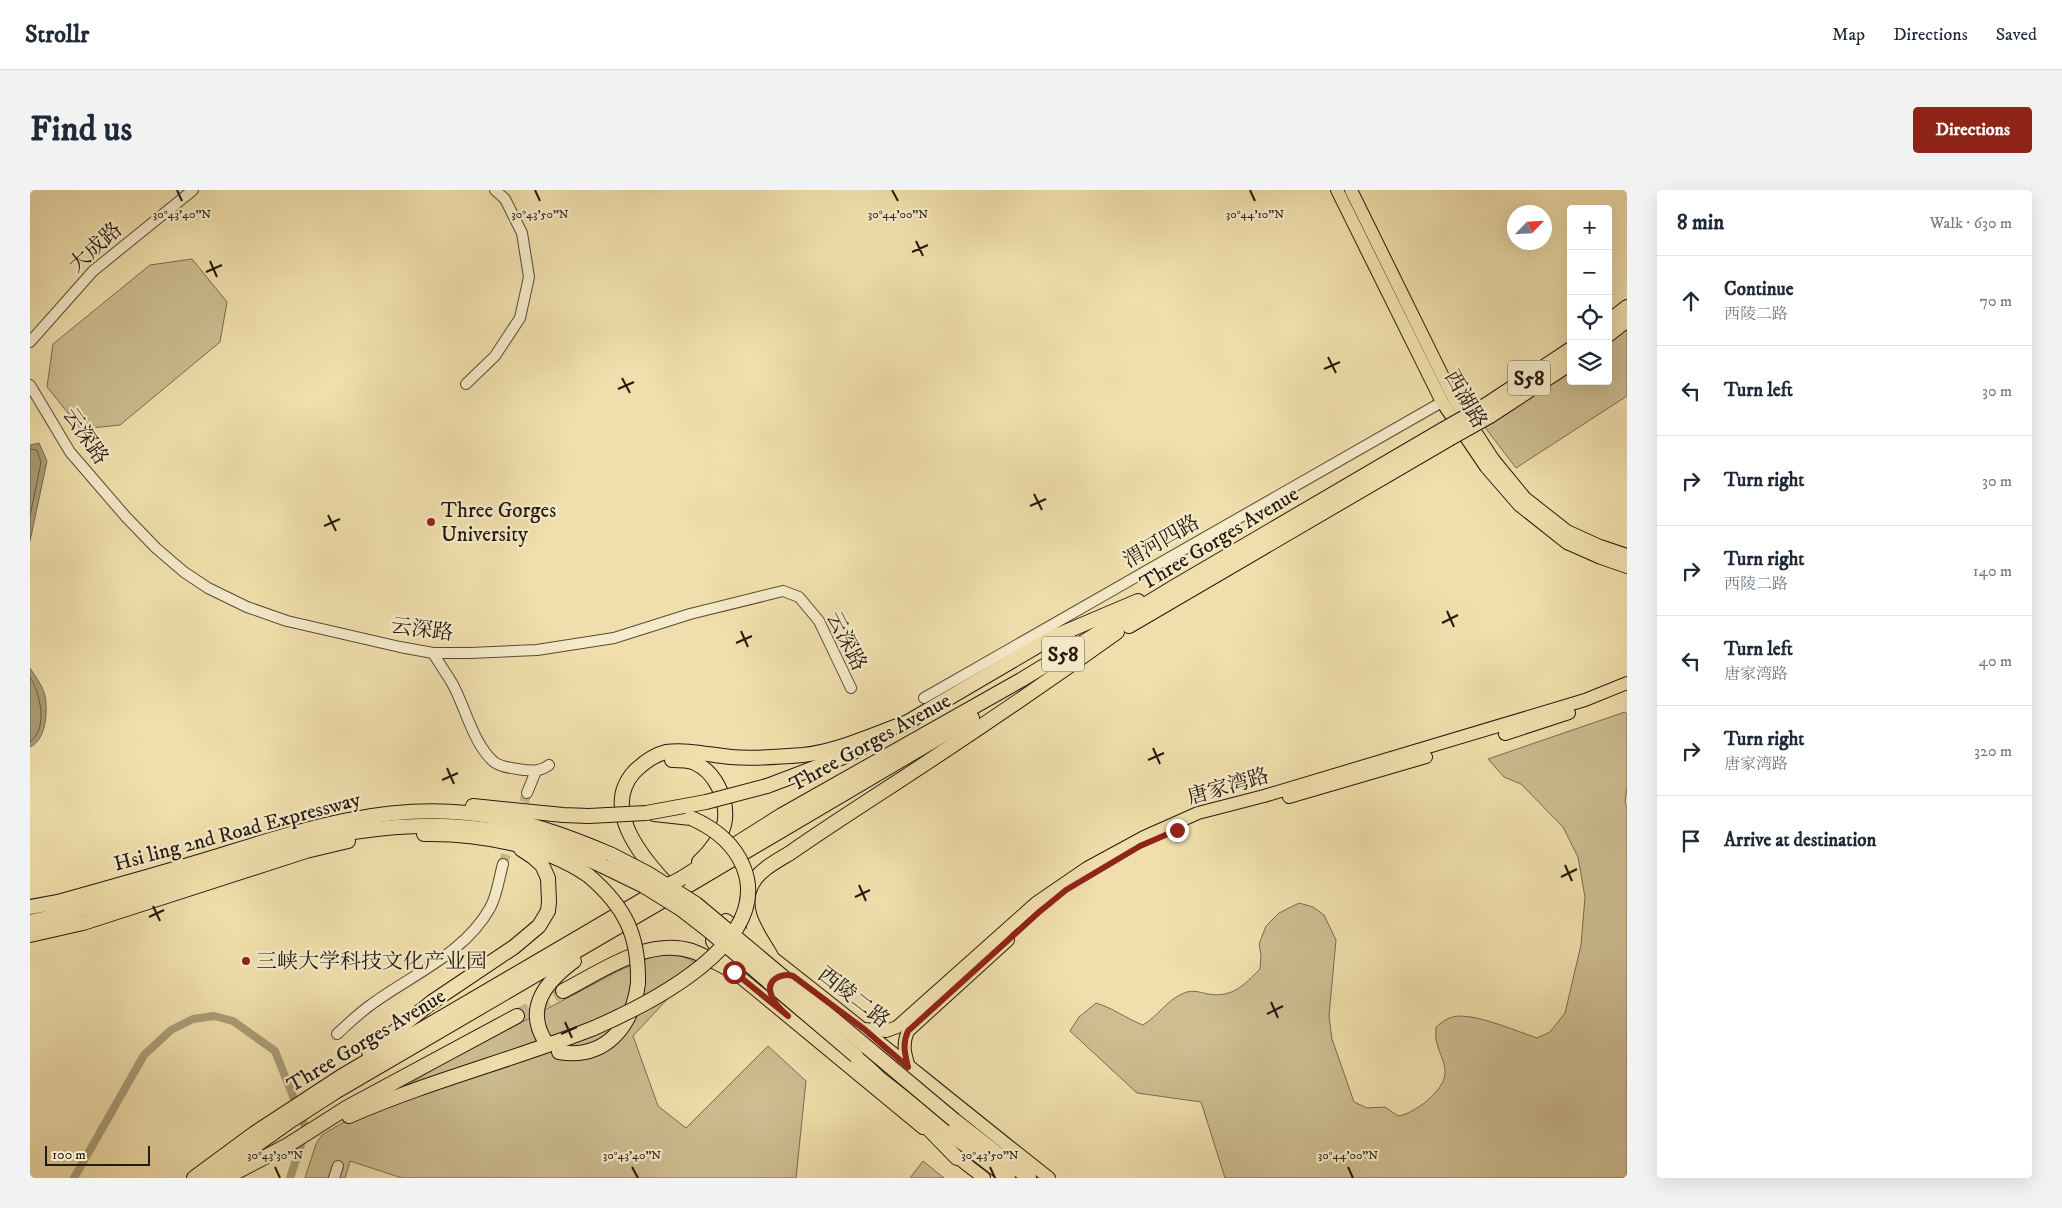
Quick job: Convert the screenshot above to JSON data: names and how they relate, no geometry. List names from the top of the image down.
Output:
{
  "streets": {
    "highway": ["S58", "Three Gorges Avenue", "Hsi ling 2nd Road Expressway"],
    "main road": ["西湖路", "唐家湾路", "西陵二路"],
    "street": ["大成路", "云深路", "渭河四路"]
  },
  "crossings": [
    ["西湖路", "渭河四路"],
    ["唐家湾路", "西陵二路"]
  ],
  "places": ["Three Gorges University", "三峡大学科技文化产业园"],
  "scale_bar": "100 m",
  "north": "top right",
  "page": {
    "header": "Strollr",
    "nav": ["Map", "Directions", "Saved"],
    "buttons": "Directions",
    "title": "Find us",
    "heading": ["8 min", "Walk · 630 m"],
    "map_buttons": ["+", "−"],
    "list": [
      ["Continue", "西陵二路", "70 m"],
      ["Turn left", "30 m"],
      ["Turn right", "30 m"],
      ["Turn right", "西陵二路", "140 m"],
      ["Turn left", "唐家湾路", "40 m"],
      ["Turn right", "唐家湾路", "320 m"],
      "Arrive at destination"
    ],
    "scale": "100 m"
  },
  "coordinates": [
    "30°43'40\"N",
    "30°43'50\"N",
    "30°44'00\"N",
    "30°44'10\"N",
    "30°43'30\"N"
  ]
}
